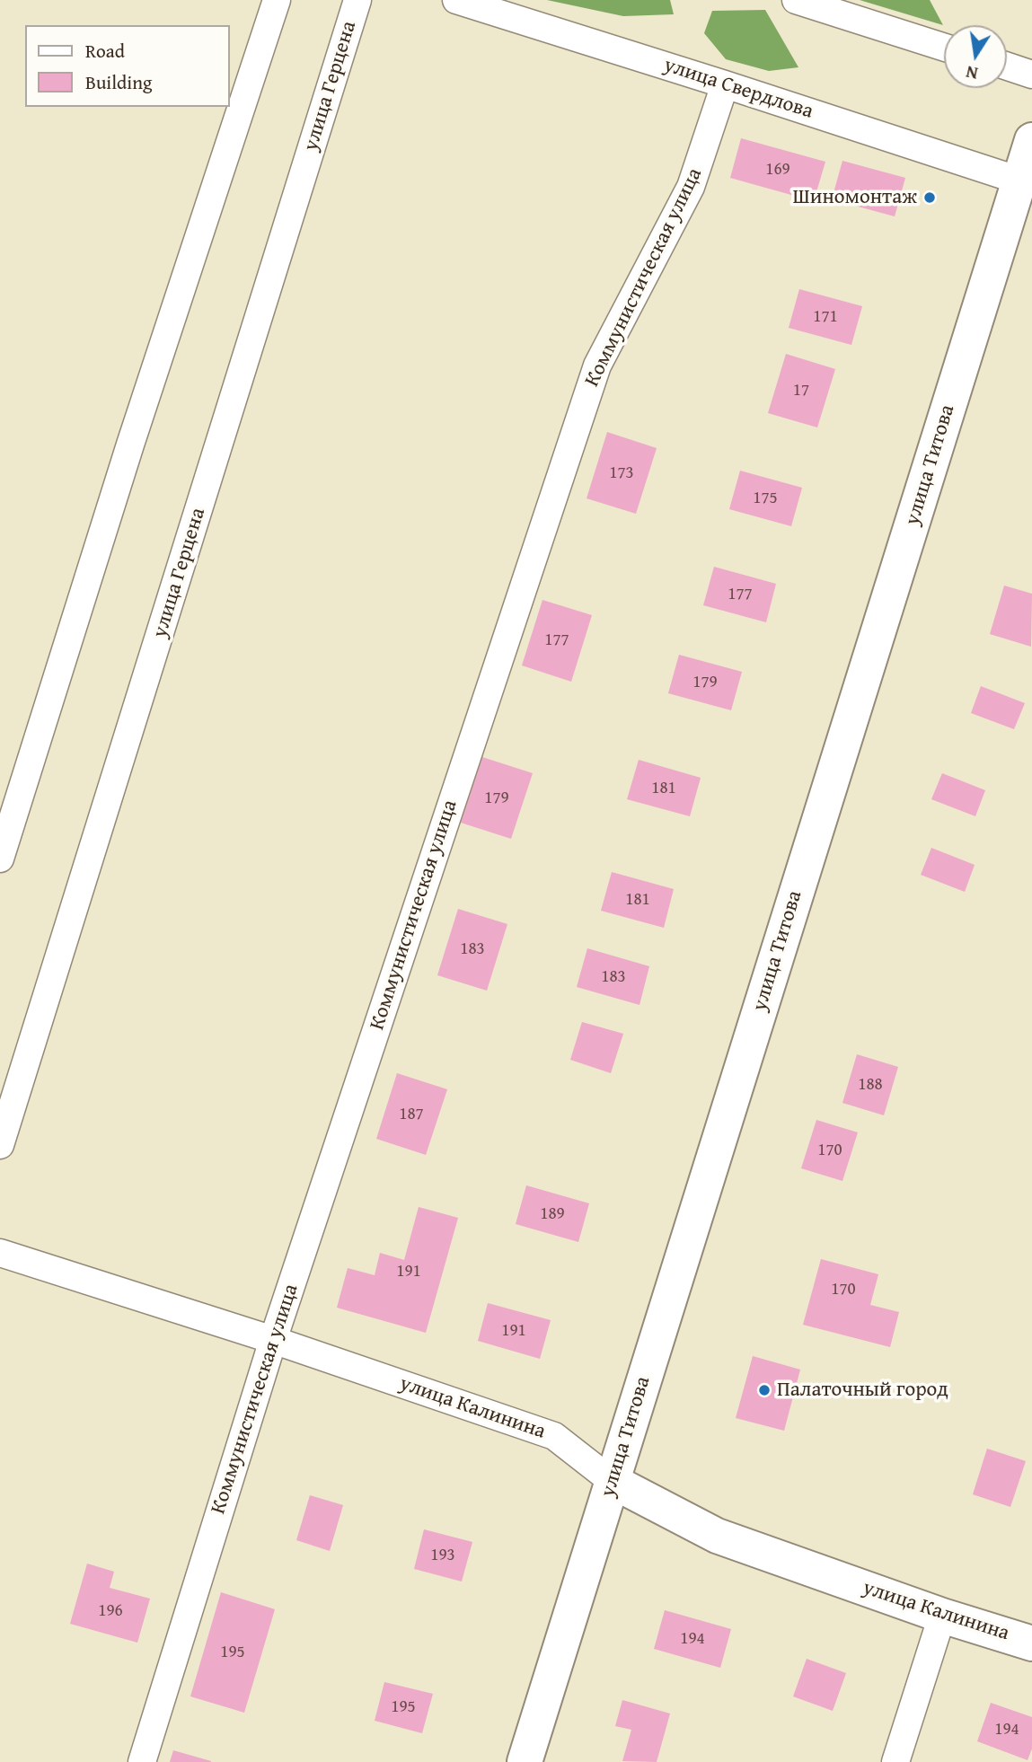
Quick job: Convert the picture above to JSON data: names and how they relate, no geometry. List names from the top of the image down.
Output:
{
  "streets": {
    "main road": ["улица Титова", "улица Калинина"],
    "street": ["улица Герцена", "улица Свердлова", "Коммунистическая улица"]
  },
  "crossings": [
    ["улица Свердлова", "Коммунистическая улица"],
    ["улица Свердлова", "улица Титова"],
    ["Коммунистическая улица", "улица Калинина"],
    ["улица Титова", "улица Калинина"]
  ],
  "places": ["Шиномонтаж", "Палаточный город"],
  "house_numbers": [
    "169",
    "171",
    "17",
    "173",
    "175",
    "177",
    "177",
    "179",
    "181",
    "179",
    "181",
    "183",
    "183",
    "188",
    "187",
    "170",
    "189",
    "191",
    "170",
    "191",
    "193",
    "196",
    "194",
    "195",
    "195",
    "194"
  ],
  "legend": ["Road", "Building"],
  "north": "bottom"
}
